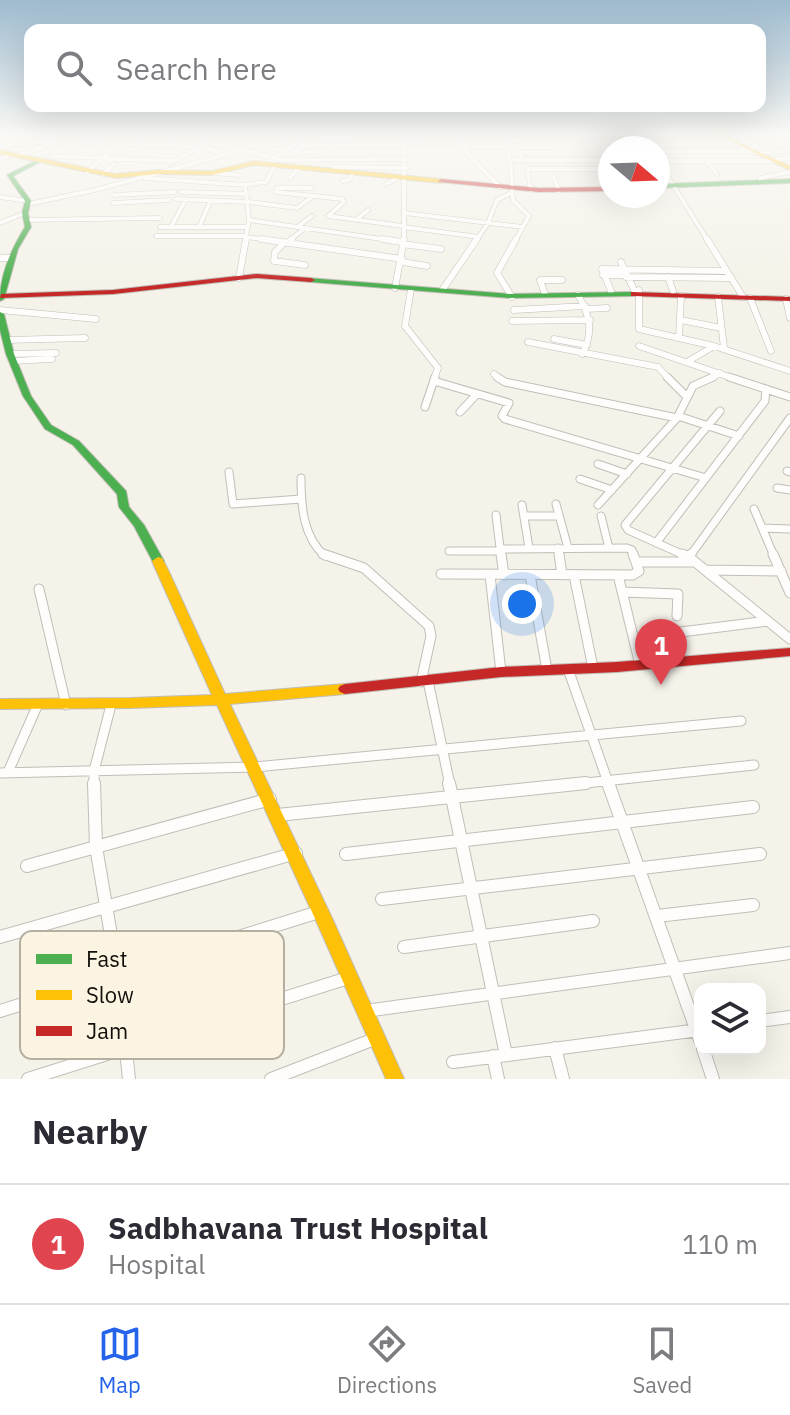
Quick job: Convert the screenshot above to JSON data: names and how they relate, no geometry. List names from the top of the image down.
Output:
{
  "legend": ["Fast", "Slow", "Jam"],
  "north": "right",
  "page": {
    "search": "Search here",
    "pins": "1",
    "heading": "Nearby",
    "list": [
      {
        "mark": "1",
        "name": "Sadbhavana Trust Hospital",
        "note": "Hospital",
        "value": "110 m"
      }
    ],
    "nav": ["Map", "Directions", "Saved"]
  }
}
